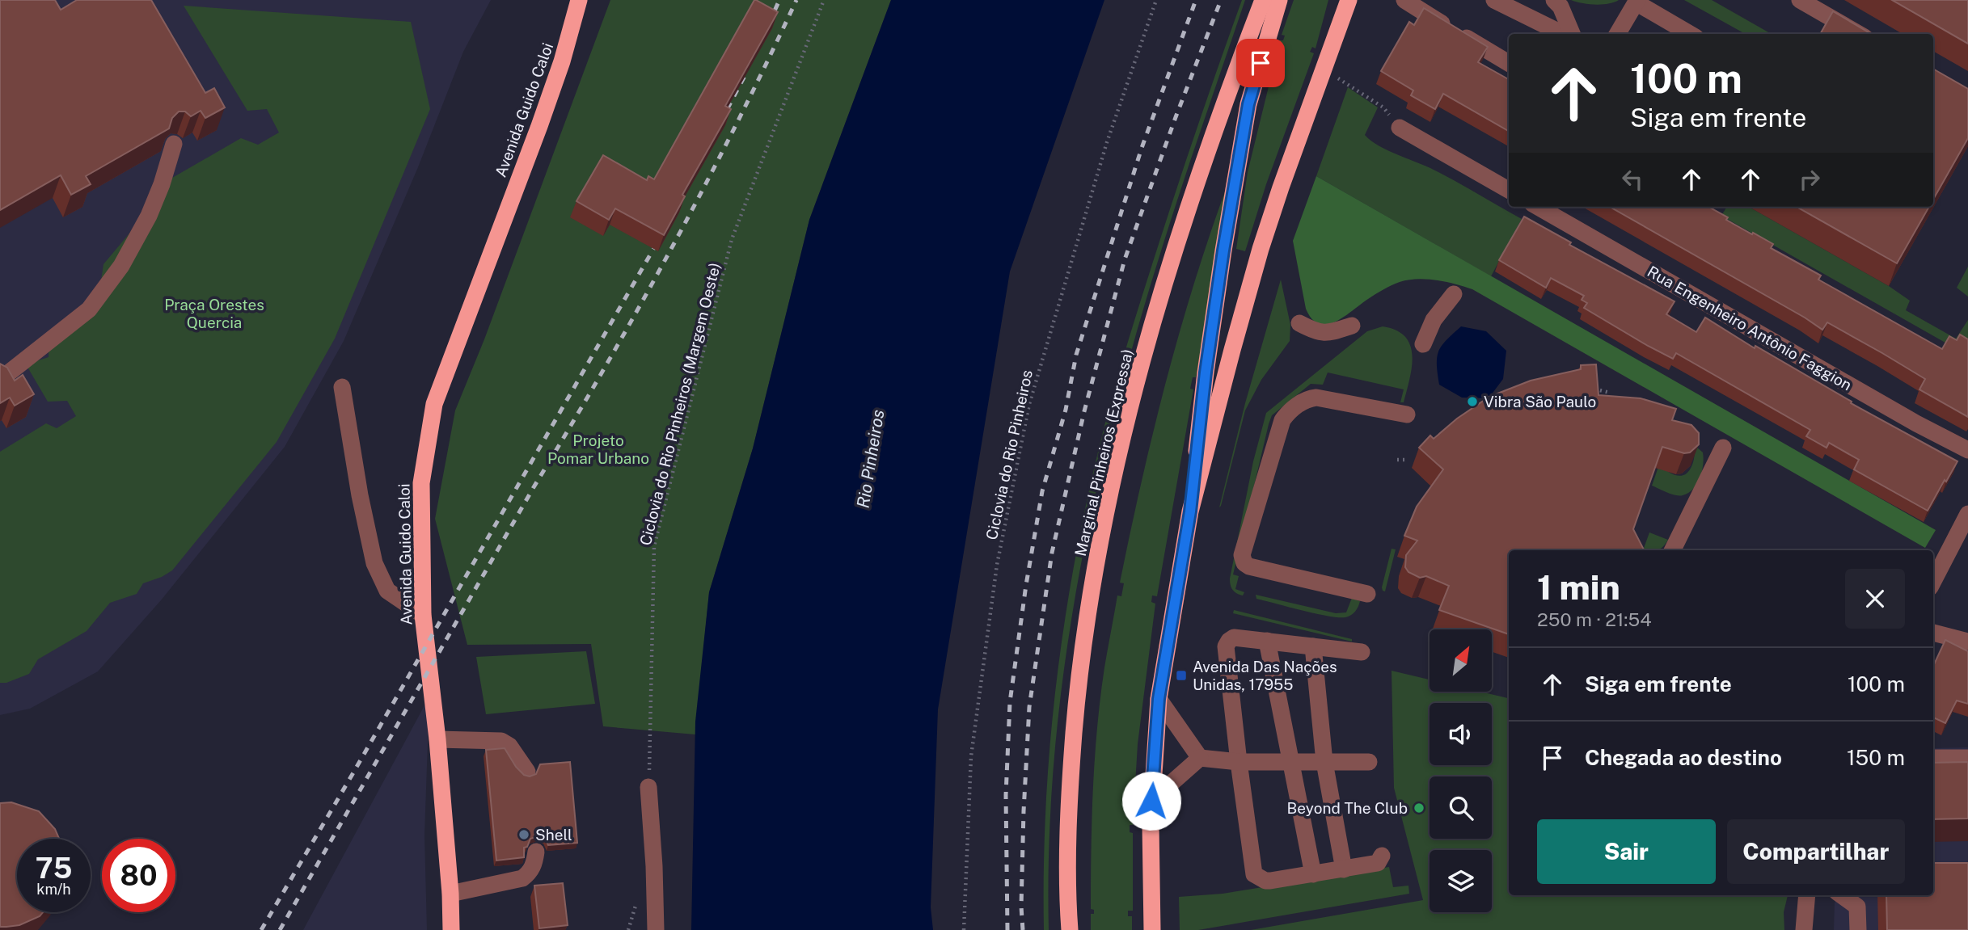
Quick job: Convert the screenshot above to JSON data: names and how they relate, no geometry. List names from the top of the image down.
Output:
{
  "streets": {
    "highway": ["Avenida Guido Caloi", "Marginal Pinheiros (Expressa)"],
    "street": ["Rua Engenheiro Antônio Faggion"],
    "path": ["Ciclovia do Rio Pinheiros (Margem Oeste)", "Ciclovia do Rio Pinheiros"]
  },
  "water": ["Rio Pinheiros"],
  "parks": ["Praça Orestes Quercia", "Projeto Pomar Urbano"],
  "places": {
    "other": ["Vibra São Paulo", "Beyond The Club", "Shell"],
    "transit": ["Avenida Das Nações Unidas, 17955"]
  },
  "north": "top right",
  "page": {
    "turn": ["100 m", "Siga em frente"],
    "heading": ["1 min", "250 m · 21:54"],
    "list": [
      {
        "name": "Siga em frente",
        "value": "100 m"
      },
      {
        "name": "Chegada ao destino",
        "value": "150 m"
      }
    ],
    "buttons": ["Sair", "Compartilhar"],
    "speed": "75 km/h",
    "limit": "80"
  }
}
